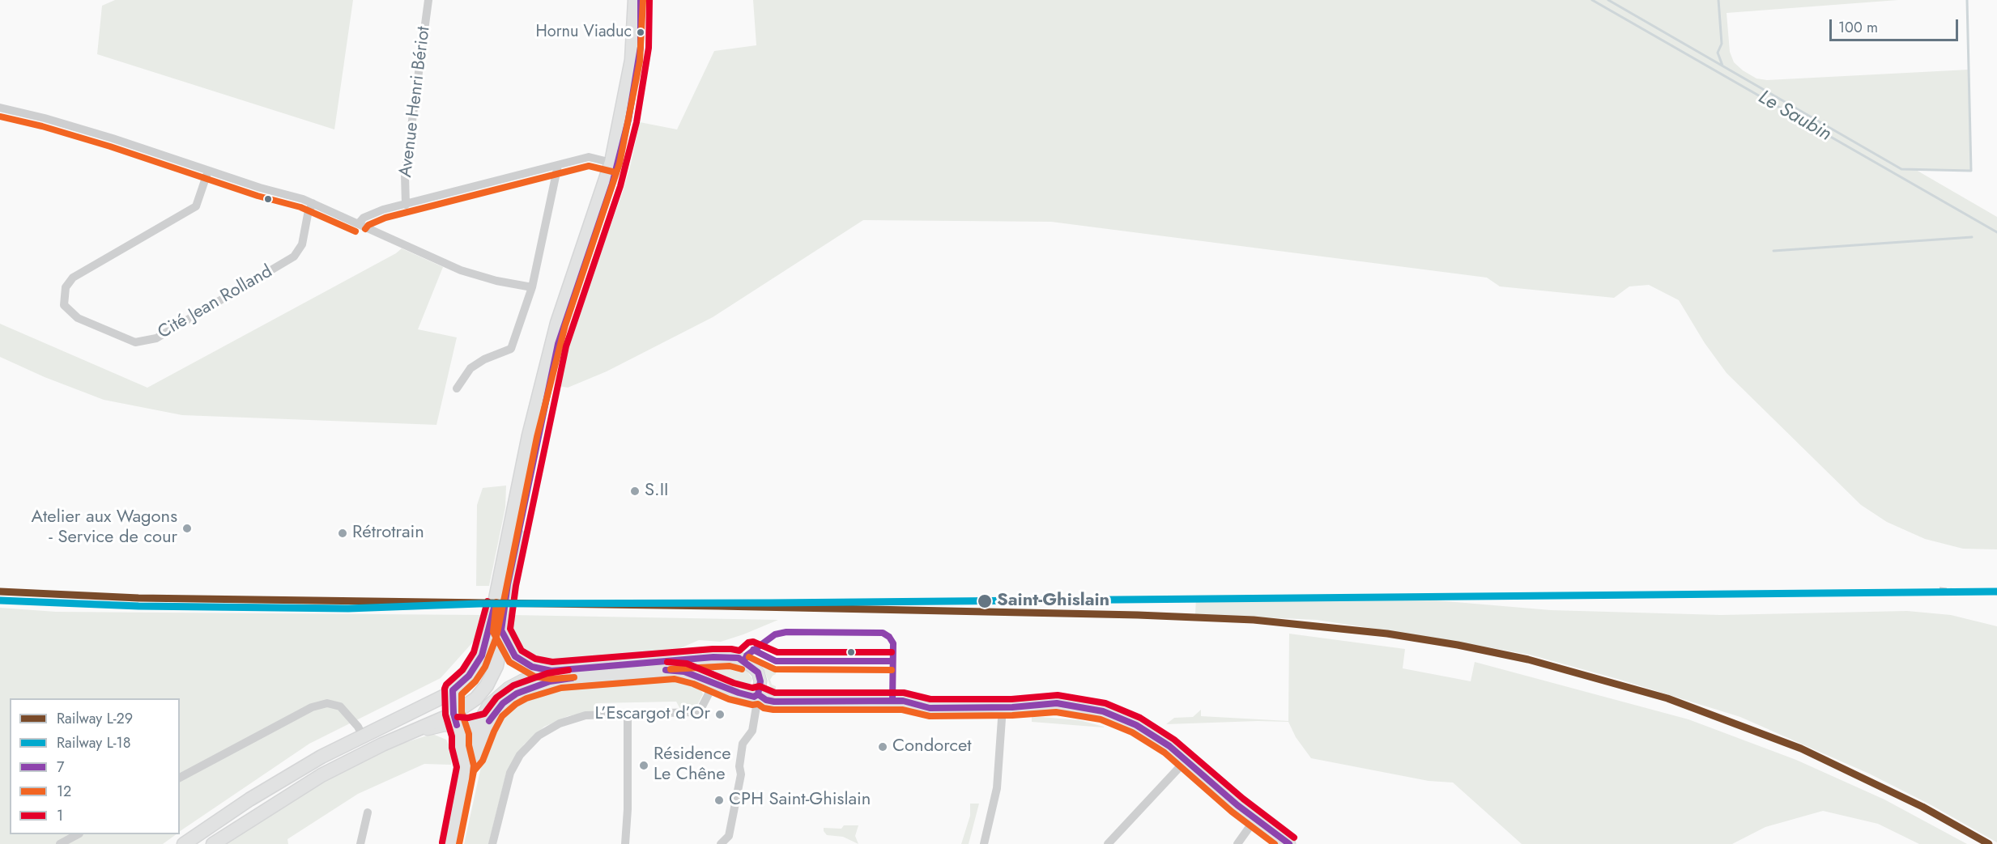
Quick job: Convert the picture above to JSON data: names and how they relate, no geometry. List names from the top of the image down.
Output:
{
  "streets": {
    "street": ["Avenue Henri Bériot", "Cité Jean Rolland"]
  },
  "water": ["Le Saubin"],
  "places": [
    "Hornu Viaduc",
    "S.II",
    "Atelier aux Wagons - Service de cour",
    "Rétrotrain",
    "Saint-Ghislain",
    "L’Escargot d’Or",
    "Condorcet",
    "Résidence Le Chêne",
    "CPH Saint-Ghislain"
  ],
  "lines": [
    "transit line 7",
    "transit line 1",
    "transit line 12",
    "rail line L-29",
    "rail line L-18"
  ],
  "legend": [
    "Railway L-29",
    "Railway L-18",
    "7",
    "12",
    "1"
  ],
  "scale_bar": "100 m"
}
